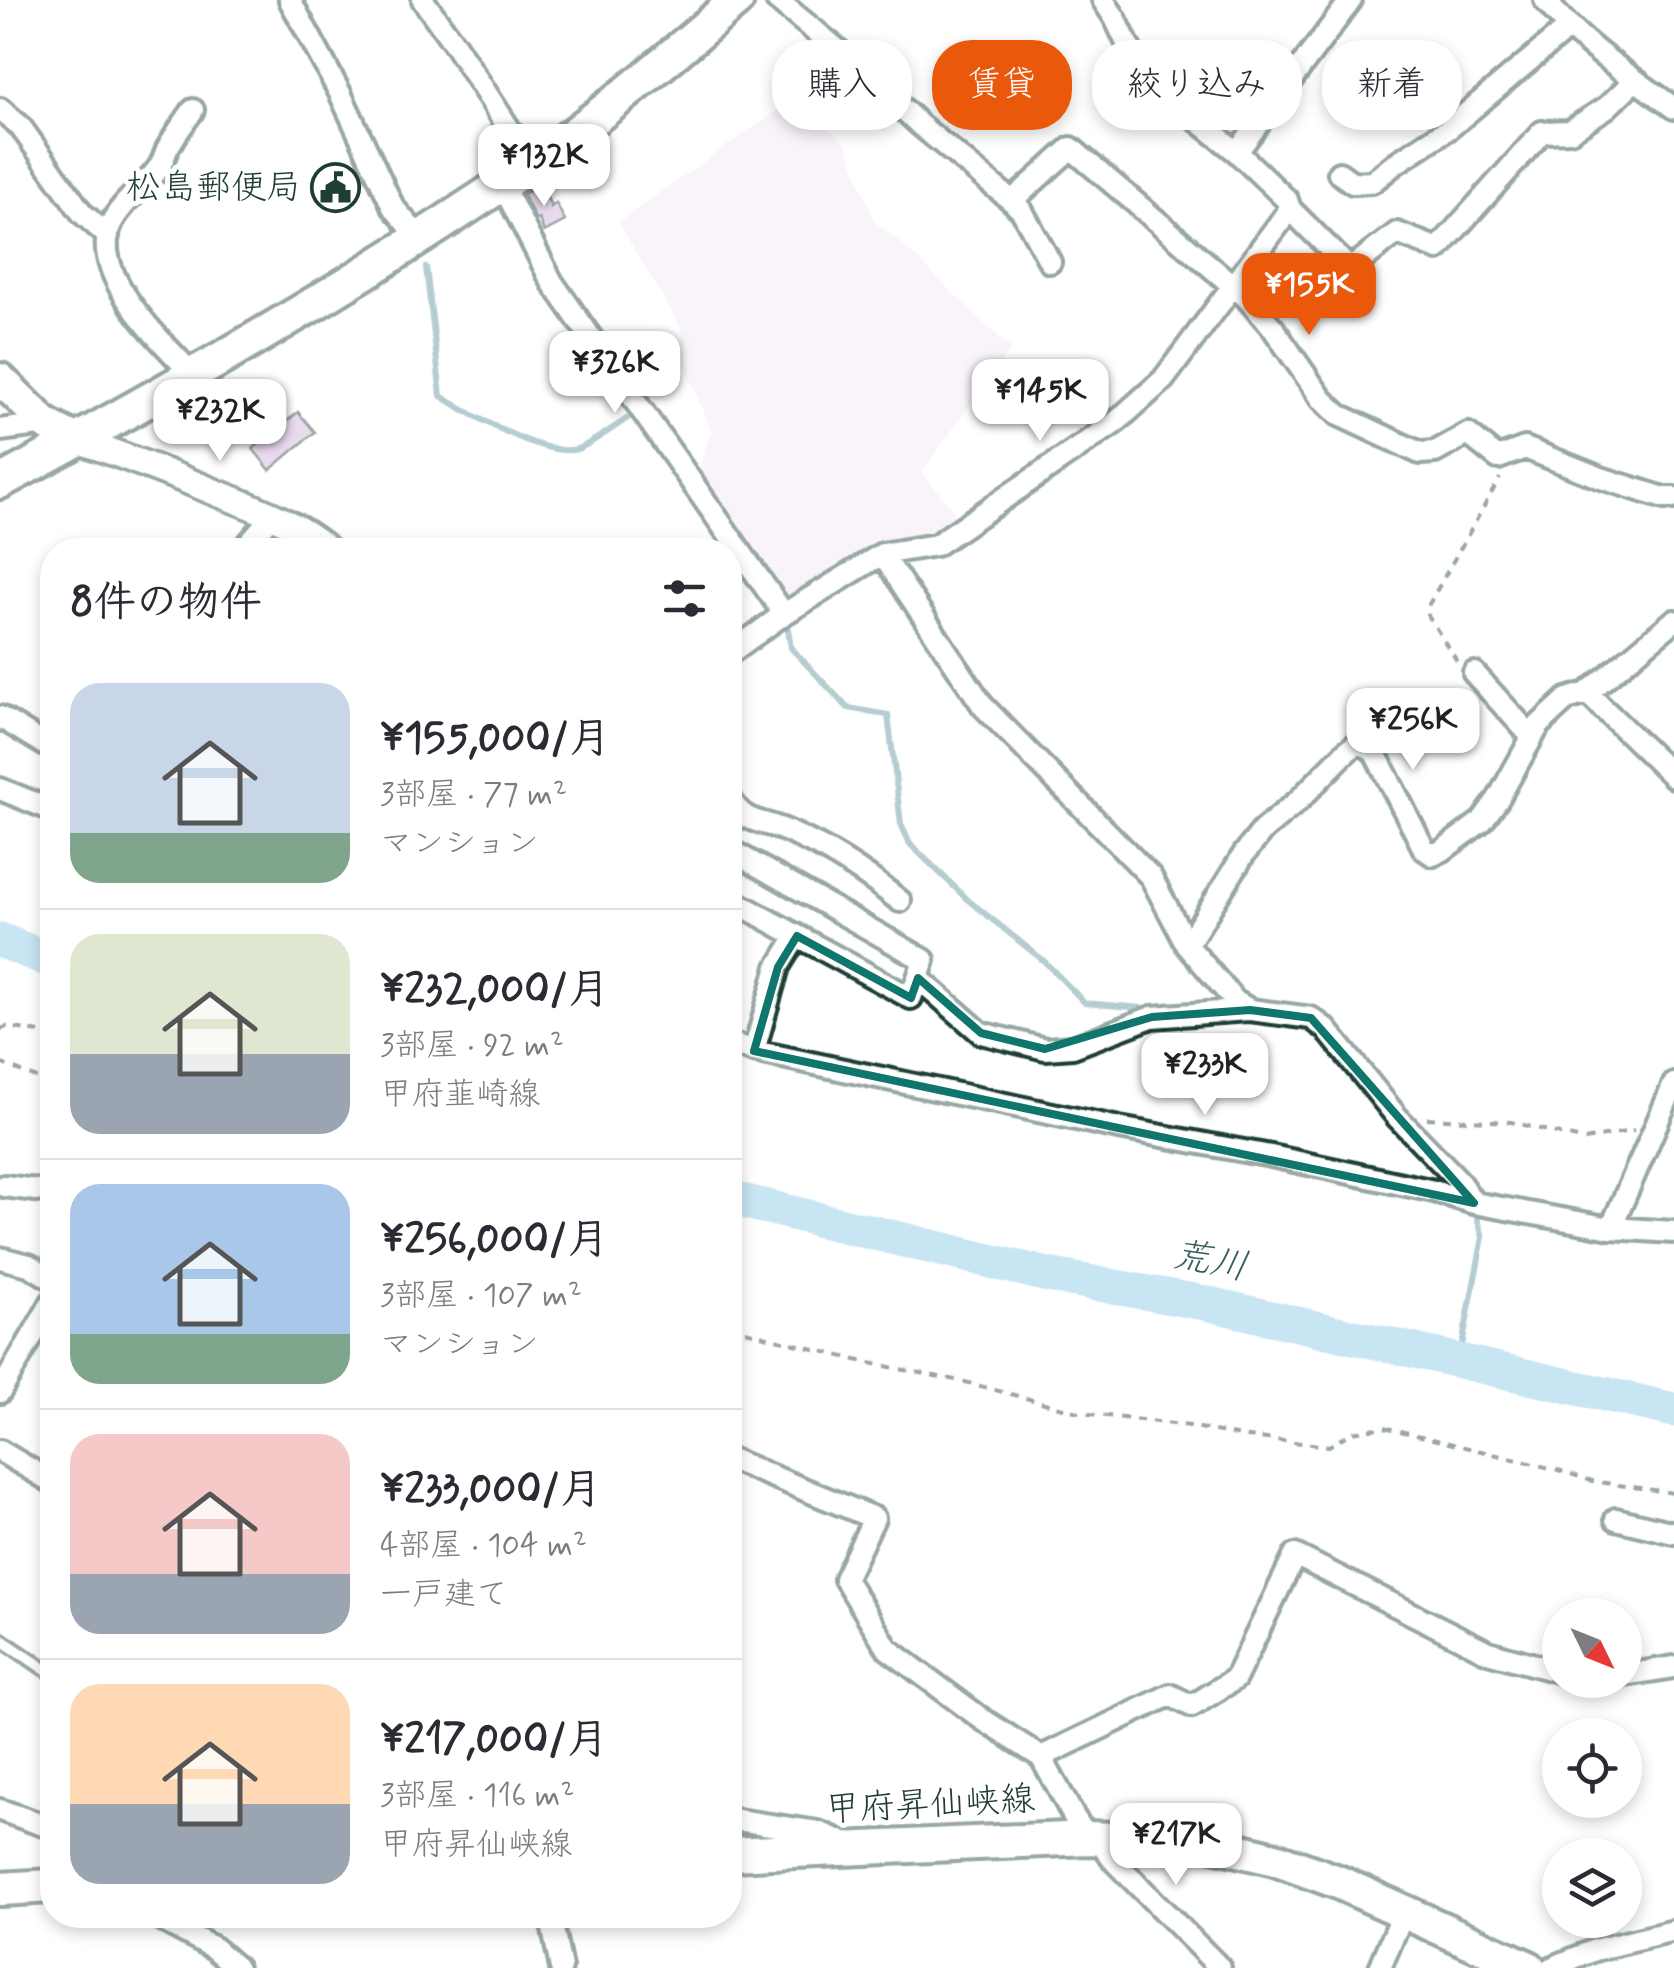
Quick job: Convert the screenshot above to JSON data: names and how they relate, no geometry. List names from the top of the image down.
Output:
{
  "streets": {
    "main road": ["甲府昇仙峡線"]
  },
  "water": ["荒川"],
  "places": {
    "public building": ["松島郵便局"]
  },
  "north": "bottom right",
  "page": {
    "chip": [
      "購入",
      "賃貸",
      "絞り込み",
      "新着"
    ],
    "price": [
      "¥132K",
      "¥155K",
      "¥326K",
      "¥145K",
      "¥232K",
      "¥256K",
      "¥233K",
      "¥217K"
    ],
    "heading": "8件の物件",
    "list": [
      {
        "name": "¥155,000/月",
        "note": "3部屋 · 77 m² · マンション"
      },
      {
        "name": "¥232,000/月",
        "note": "3部屋 · 92 m² · 甲府韮崎線"
      },
      {
        "name": "¥256,000/月",
        "note": "3部屋 · 107 m² · マンション"
      },
      {
        "name": "¥233,000/月",
        "note": "4部屋 · 104 m² · 一戸建て"
      },
      {
        "name": "¥217,000/月",
        "note": "3部屋 · 116 m² · 甲府昇仙峡線"
      }
    ]
  }
}
